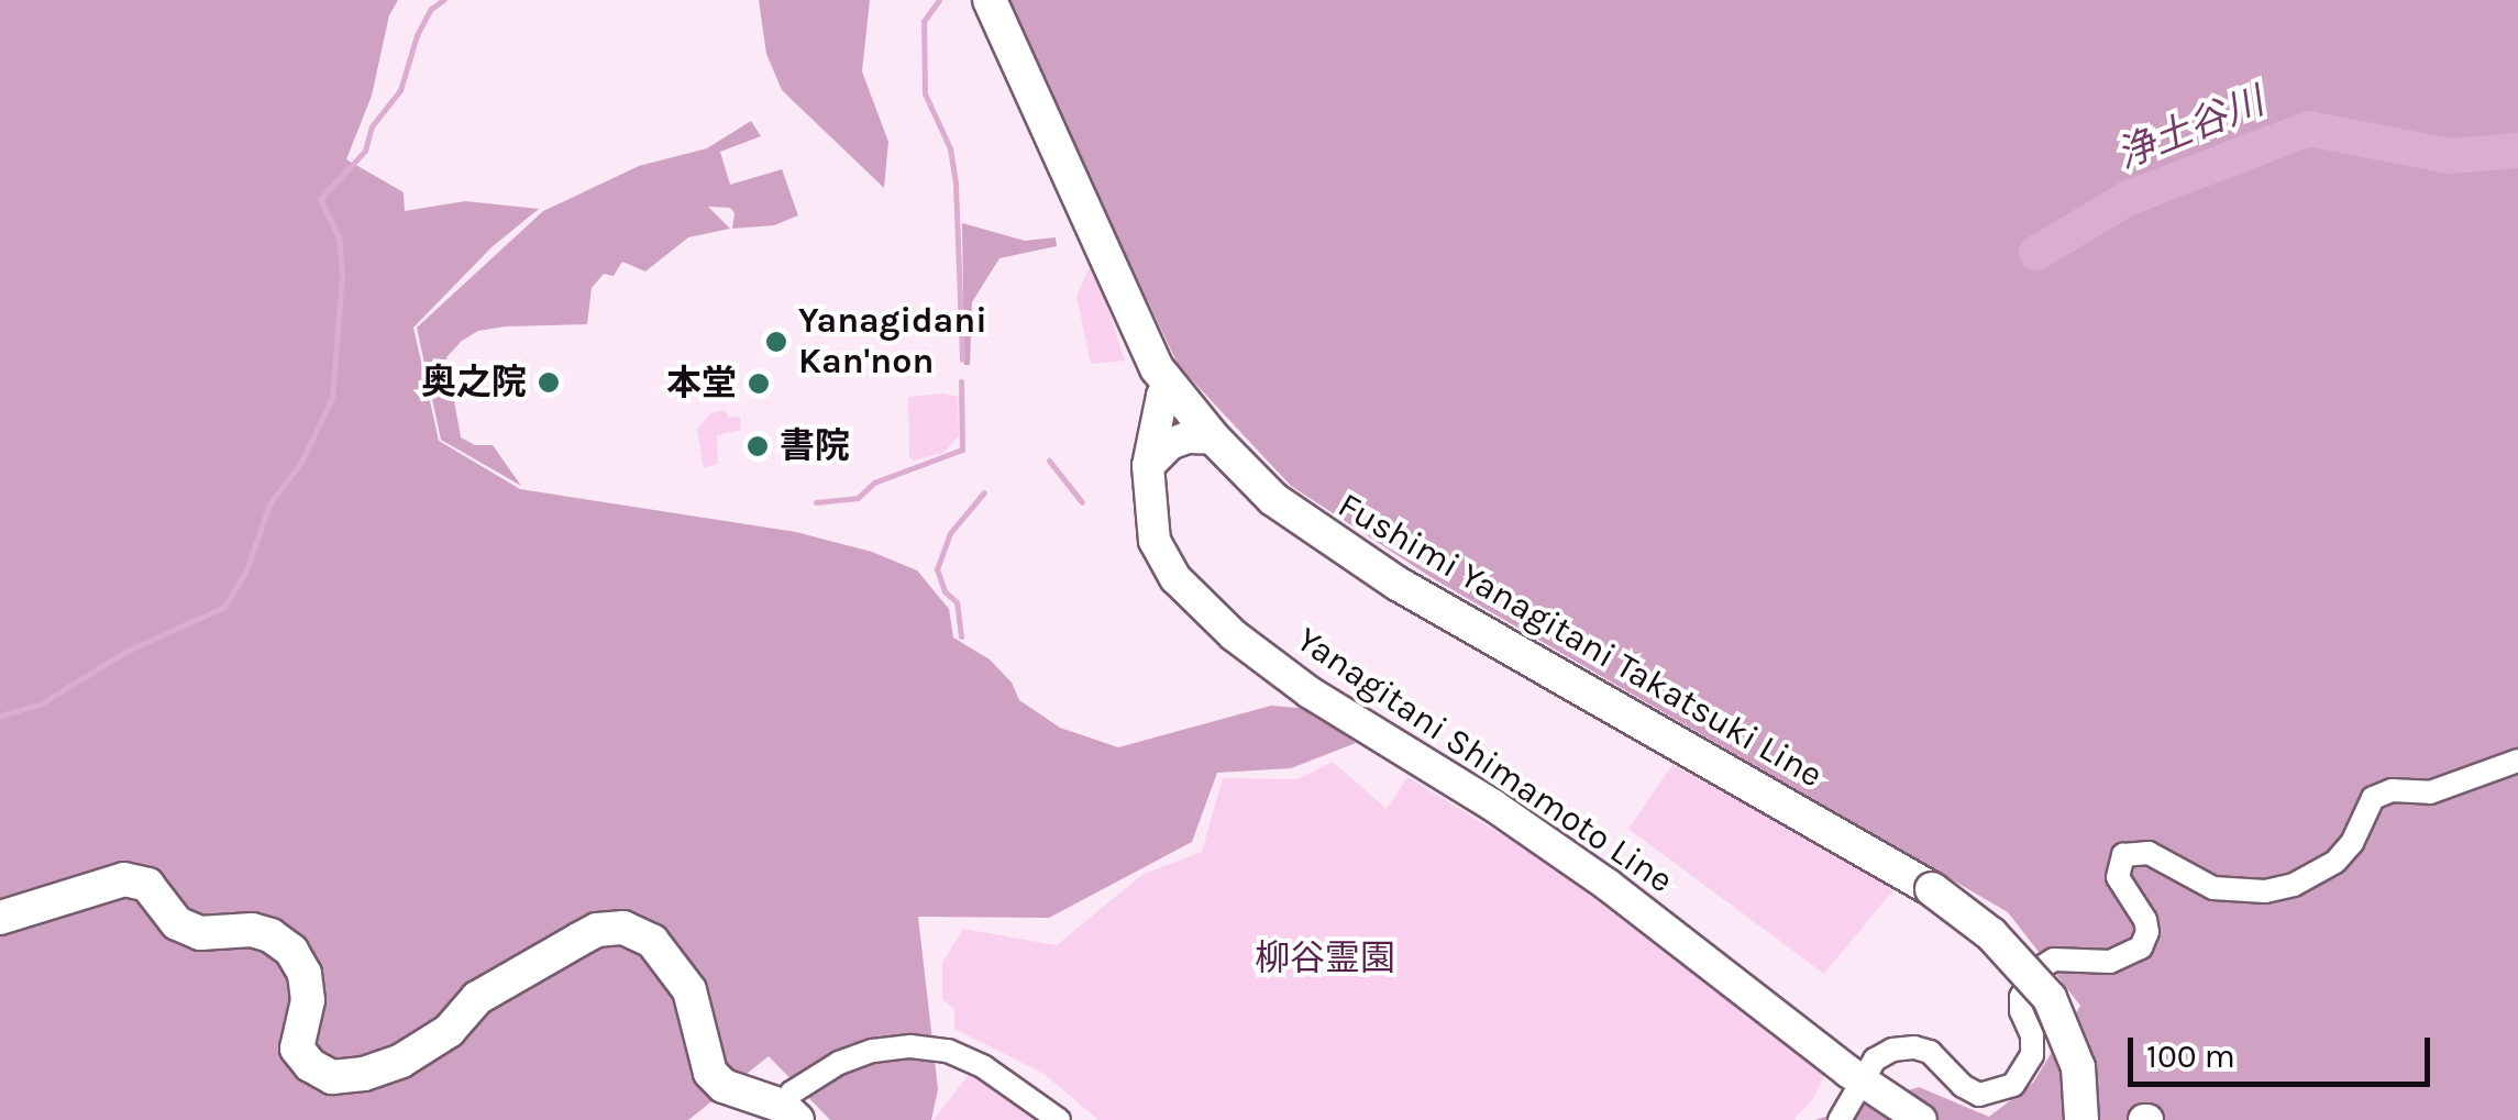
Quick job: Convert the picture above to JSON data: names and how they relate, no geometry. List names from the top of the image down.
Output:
{
  "streets": {
    "main road": ["Fushimi Yanagitani Takatsuki Line", "Yanagitani Shimamoto Line"]
  },
  "crossings": [
    ["Fushimi Yanagitani Takatsuki Line", "Yanagitani Shimamoto Line"]
  ],
  "water": ["浄土谷川"],
  "parks": ["柳谷霊園"],
  "places": [
    "Yanagidani Kan'non",
    "奥之院",
    "本堂",
    "書院"
  ],
  "scale_bar": "100 m"
}
